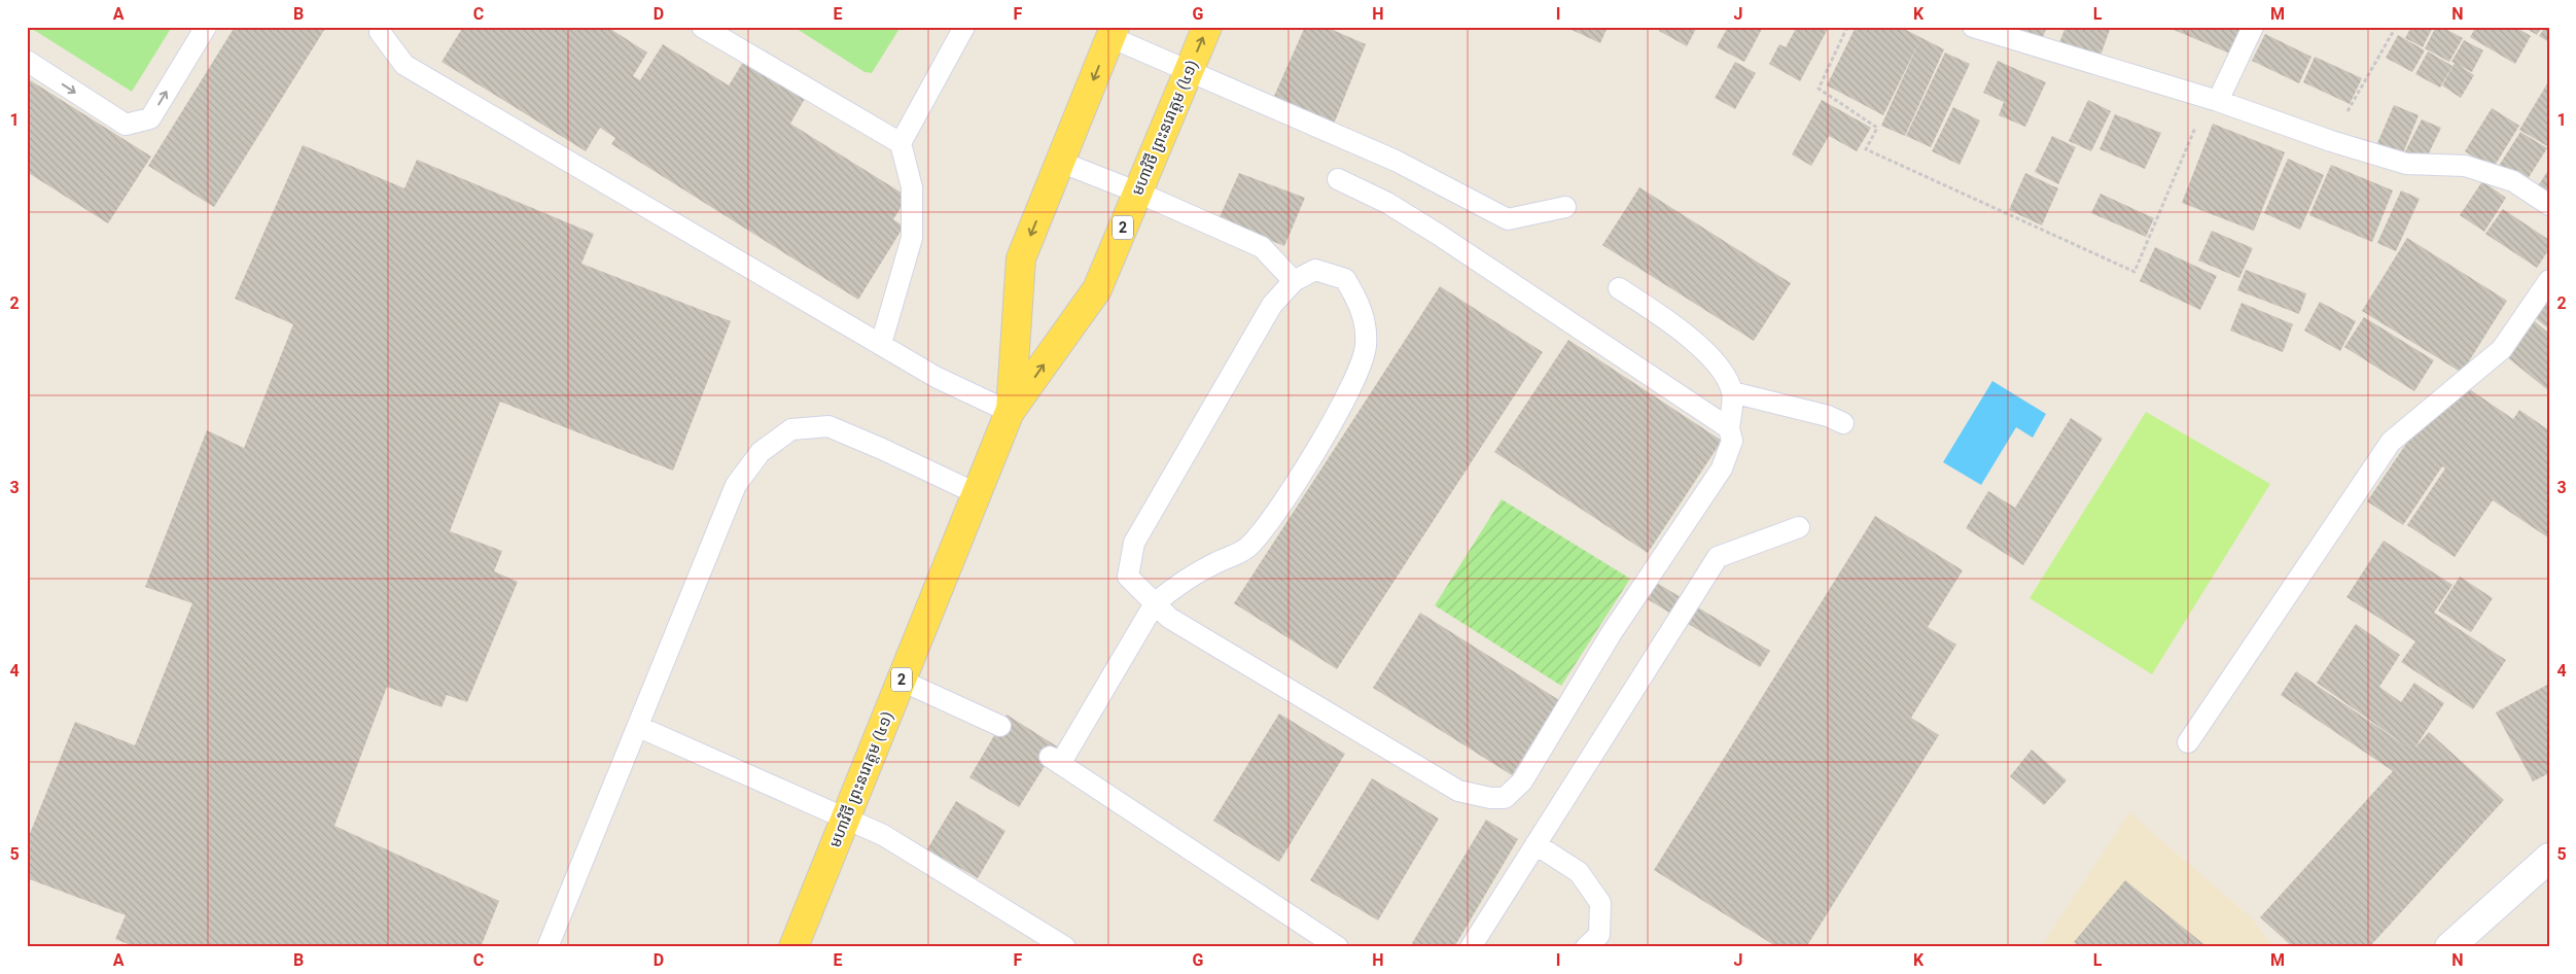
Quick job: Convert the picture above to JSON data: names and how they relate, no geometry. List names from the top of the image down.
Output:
{
  "streets": {
    "main road": ["មហាវិថី ព្រះនរោត្តម (៤១)", "2"]
  },
  "grid": {
    "columns": [
      "A",
      "B",
      "C",
      "D",
      "E",
      "F",
      "G",
      "H",
      "I",
      "J",
      "K",
      "L",
      "M",
      "N"
    ],
    "rows": [
      "1",
      "2",
      "3",
      "4",
      "5"
    ]
  }
}
